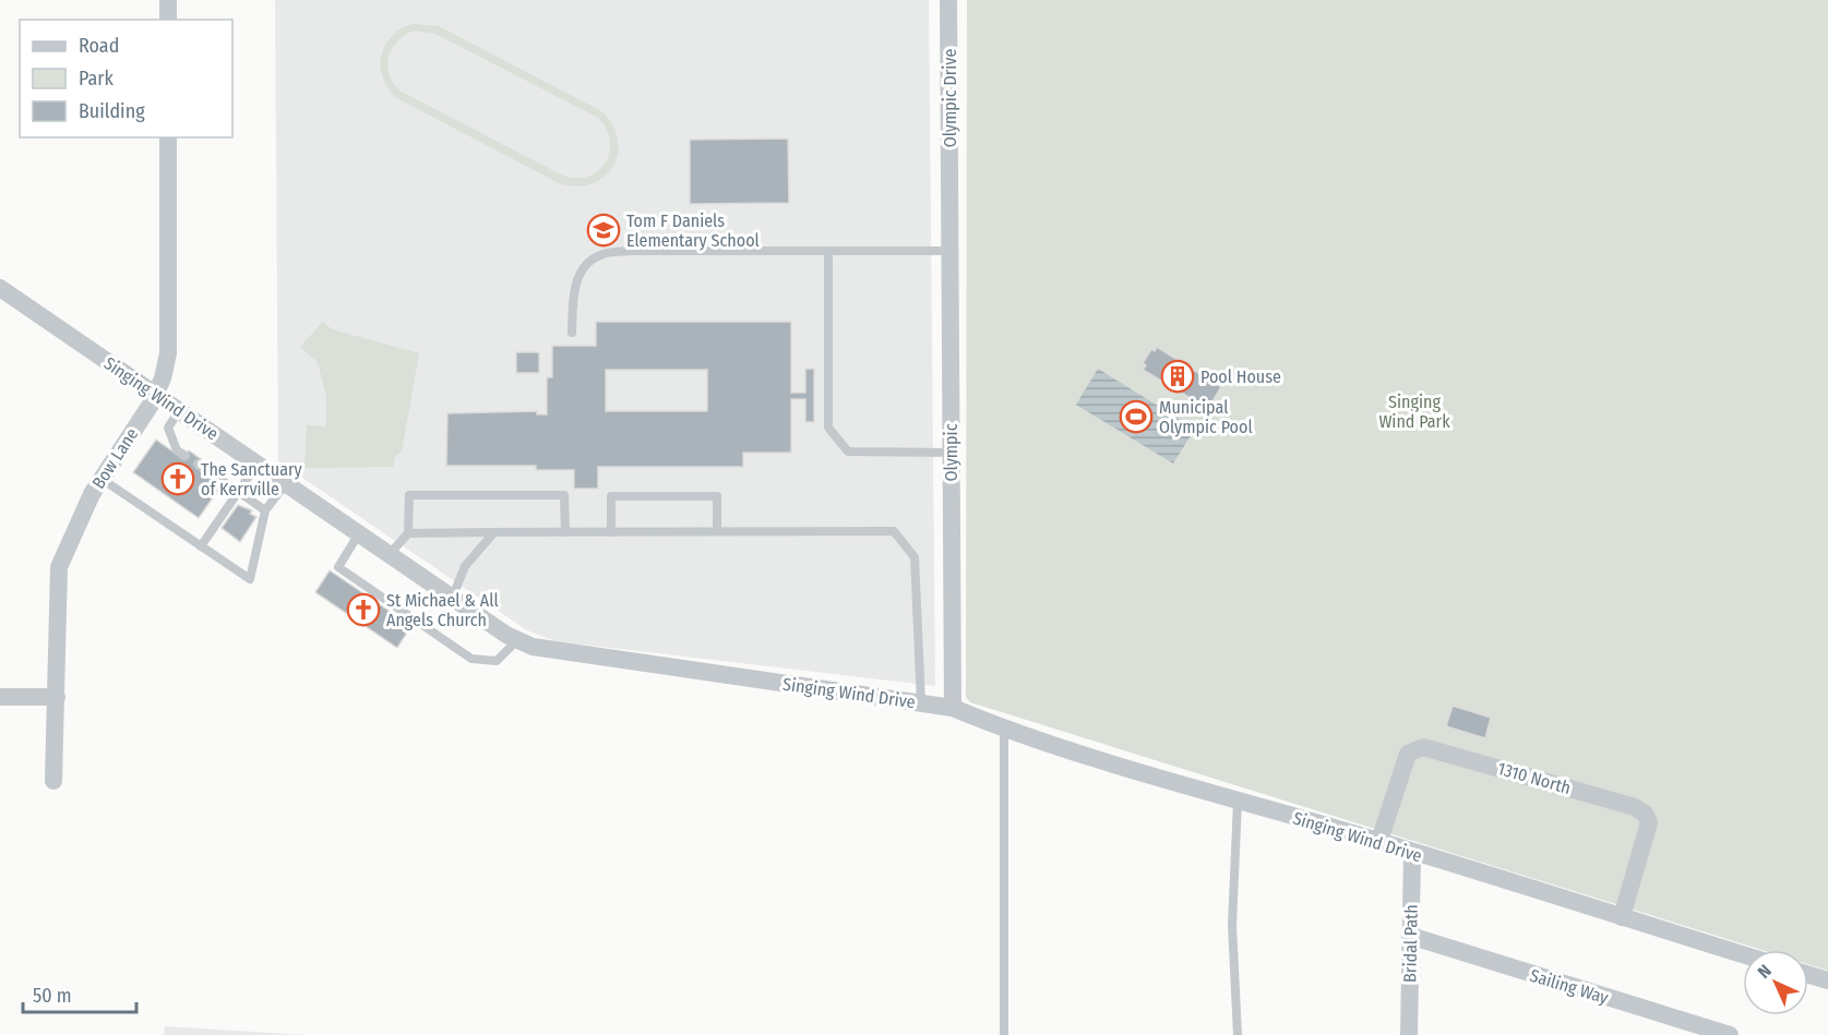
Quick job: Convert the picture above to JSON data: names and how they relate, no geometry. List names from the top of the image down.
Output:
{
  "streets": {
    "street": [
      "Olympic Drive",
      "Singing Wind Drive",
      "Olympic",
      "Bow Lane",
      "1310 North",
      "Bridal Path",
      "Sailing Way"
    ]
  },
  "crossings": [
    ["Olympic Drive", "Olympic"],
    ["Singing Wind Drive", "Olympic"],
    ["Singing Wind Drive", "Bow Lane"],
    ["Singing Wind Drive", "1310 North"],
    ["Singing Wind Drive", "Bridal Path"],
    ["Bridal Path", "Sailing Way"]
  ],
  "parks": ["Singing Wind Park"],
  "places": {
    "school or university": ["Tom F Daniels Elementary School"],
    "building": ["Pool House"],
    "sports": ["Municipal Olympic Pool"],
    "church": ["The Sanctuary of Kerrville", "St Michael & All Angels Church"]
  },
  "legend": ["Road", "Park", "Building"],
  "scale_bar": "50 m",
  "north": "top left"
}
